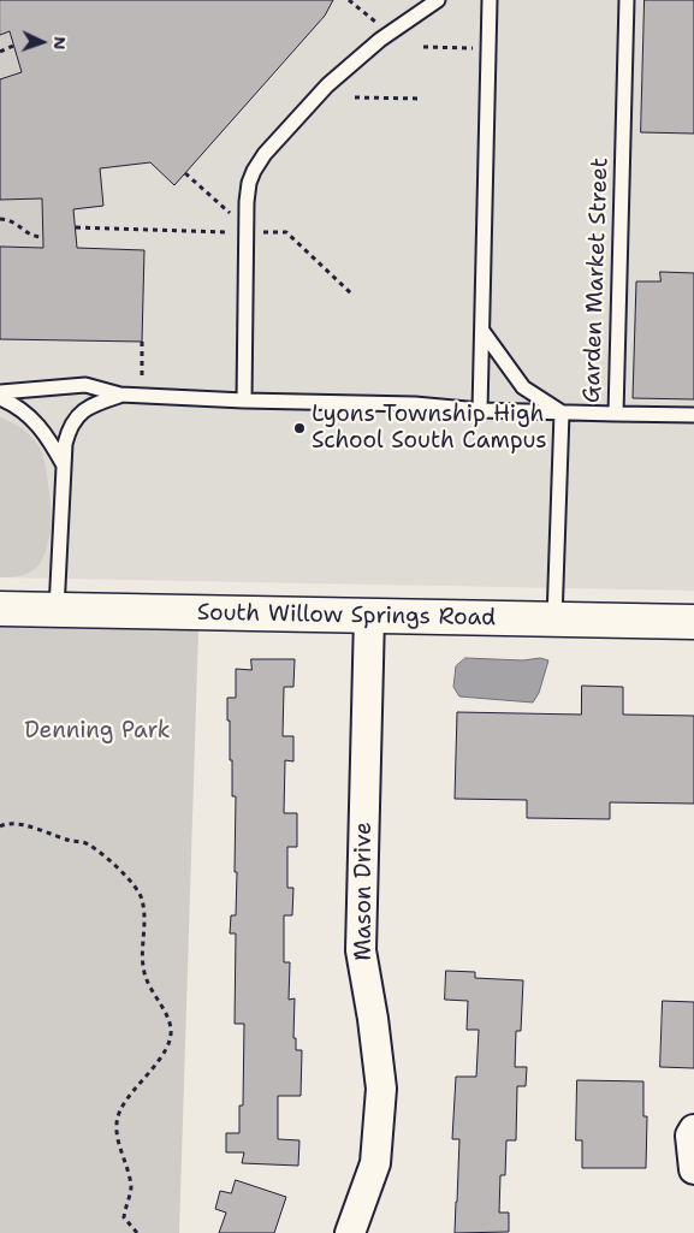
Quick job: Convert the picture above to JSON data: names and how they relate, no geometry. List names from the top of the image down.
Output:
{
  "streets": {
    "street": ["South Willow Springs Road", "Mason Drive"],
    "lane": ["Garden Market Street"]
  },
  "crossings": [
    ["Garden Market Street", "South Willow Springs Road"],
    ["South Willow Springs Road", "Mason Drive"]
  ],
  "parks": ["Denning Park"],
  "places": ["Lyons Township High School South Campus"],
  "north": "right"
}
